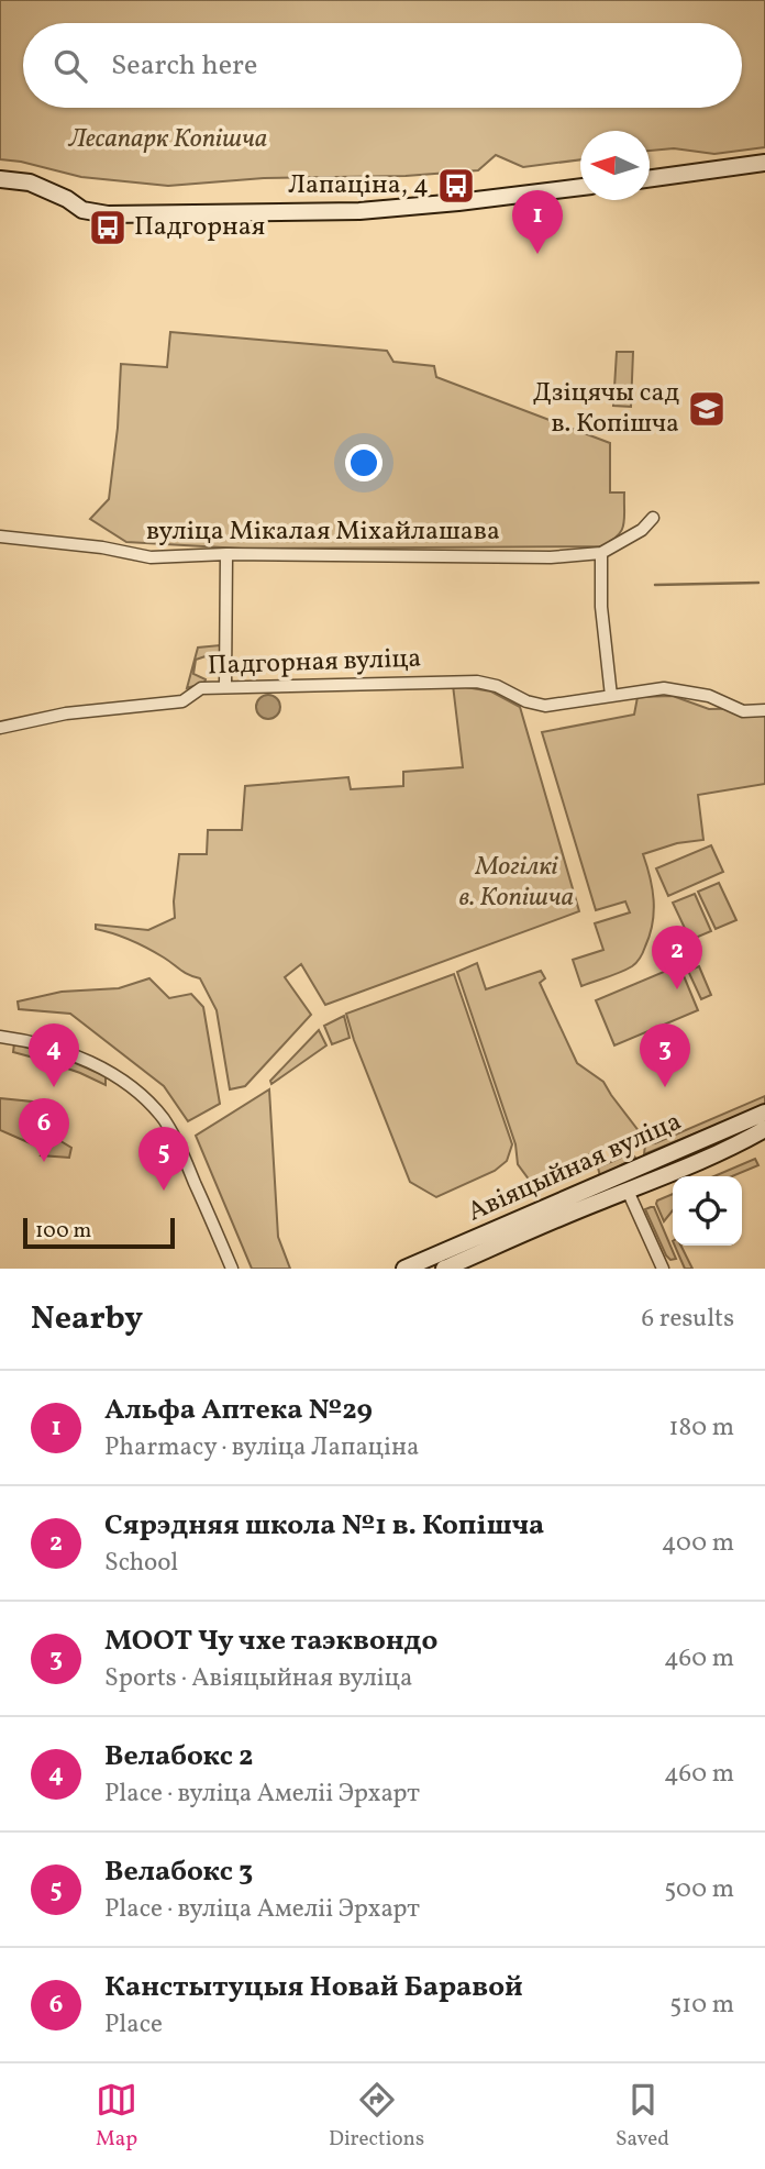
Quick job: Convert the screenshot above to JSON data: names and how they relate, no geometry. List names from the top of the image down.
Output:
{
  "streets": {
    "main road": ["Авіяцыйная вуліца"],
    "street": ["вуліца Мікалая Міхайлашава", "Падгорная вуліца"]
  },
  "parks": ["Лесапарк Копішча", "Могілкі в. Копішча"],
  "places": {
    "bus stop": ["Лапаціна, 4", "Падгорная"],
    "school or university": ["Дзіцячы сад в. Копішча"]
  },
  "scale_bar": "100 m",
  "north": "left",
  "page": {
    "search": "Search here",
    "pins": [
      "1",
      "2",
      "3",
      "4",
      "6",
      "5"
    ],
    "scale": "100 m",
    "heading": ["Nearby", "6 results"],
    "list": [
      {
        "mark": "1",
        "name": "Альфа Аптека №29",
        "note": "Pharmacy · вуліца Лапаціна",
        "value": "180 m"
      },
      {
        "mark": "2",
        "name": "Сярэдняя школа №1 в. Копішча",
        "note": "School",
        "value": "400 m"
      },
      {
        "mark": "3",
        "name": "МООТ Чу чхе таэквондо",
        "note": "Sports · Авіяцыйная вуліца",
        "value": "460 m"
      },
      {
        "mark": "4",
        "name": "Велабокс 2",
        "note": "Place · вуліца Амеліі Эрхарт",
        "value": "460 m"
      },
      {
        "mark": "5",
        "name": "Велабокс 3",
        "note": "Place · вуліца Амеліі Эрхарт",
        "value": "500 m"
      },
      {
        "mark": "6",
        "name": "Канстытуцыя Новай Баравой",
        "note": "Place",
        "value": "510 m"
      }
    ],
    "nav": ["Map", "Directions", "Saved"]
  }
}
